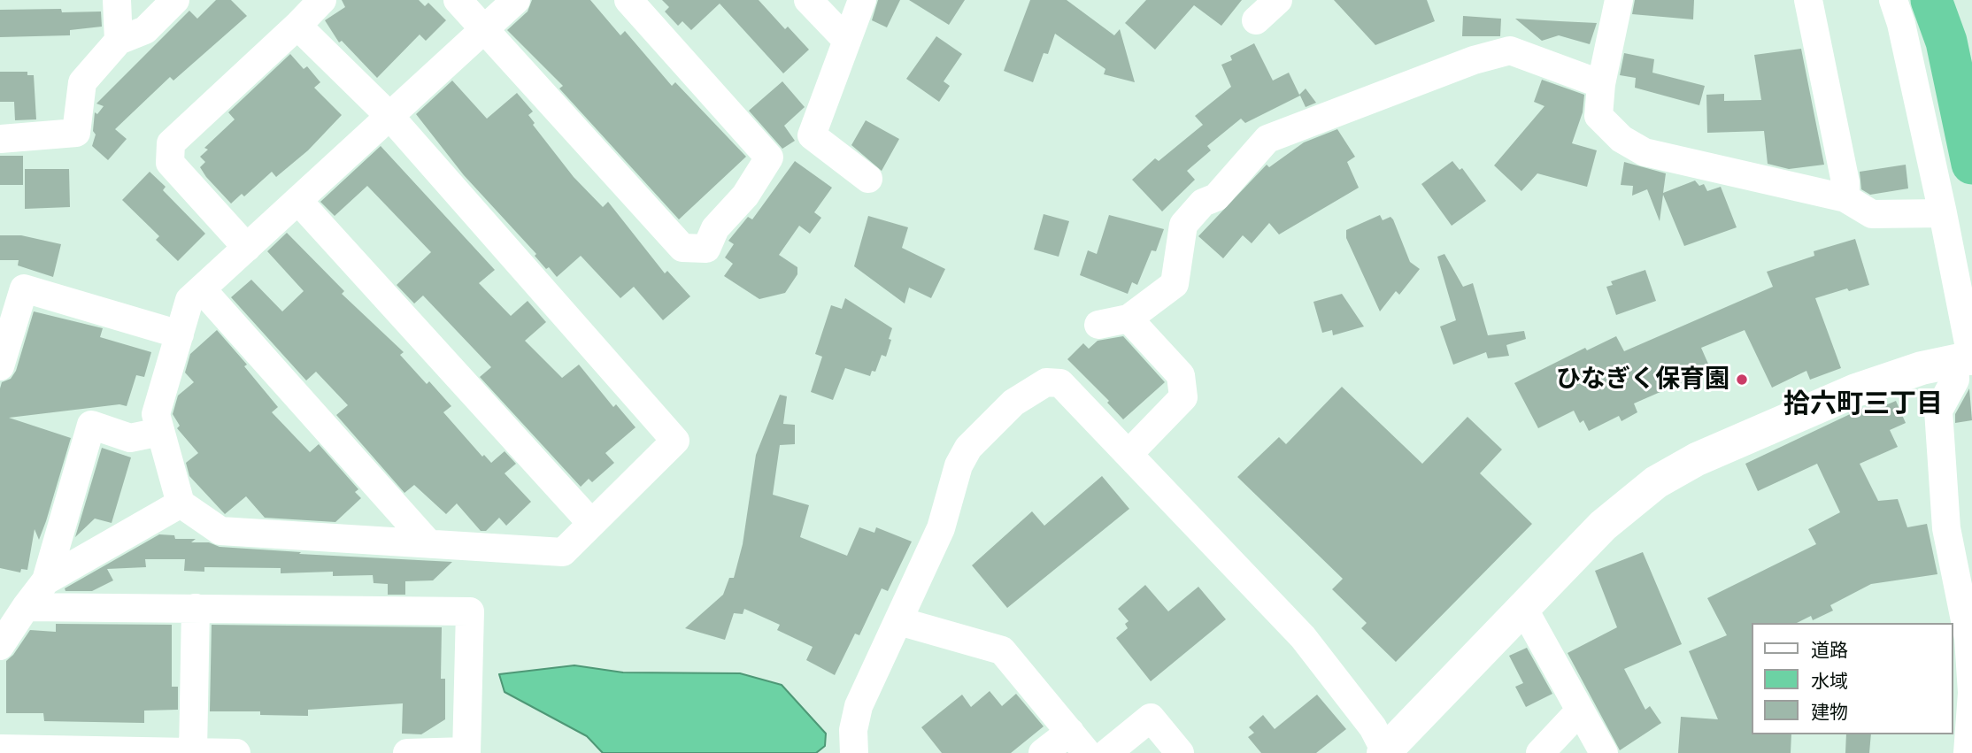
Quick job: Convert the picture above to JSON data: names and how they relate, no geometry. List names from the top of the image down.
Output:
{
  "districts": ["拾六町三丁目"],
  "places": ["ひなぎく保育園"],
  "legend": ["道路", "水域", "建物"]
}
